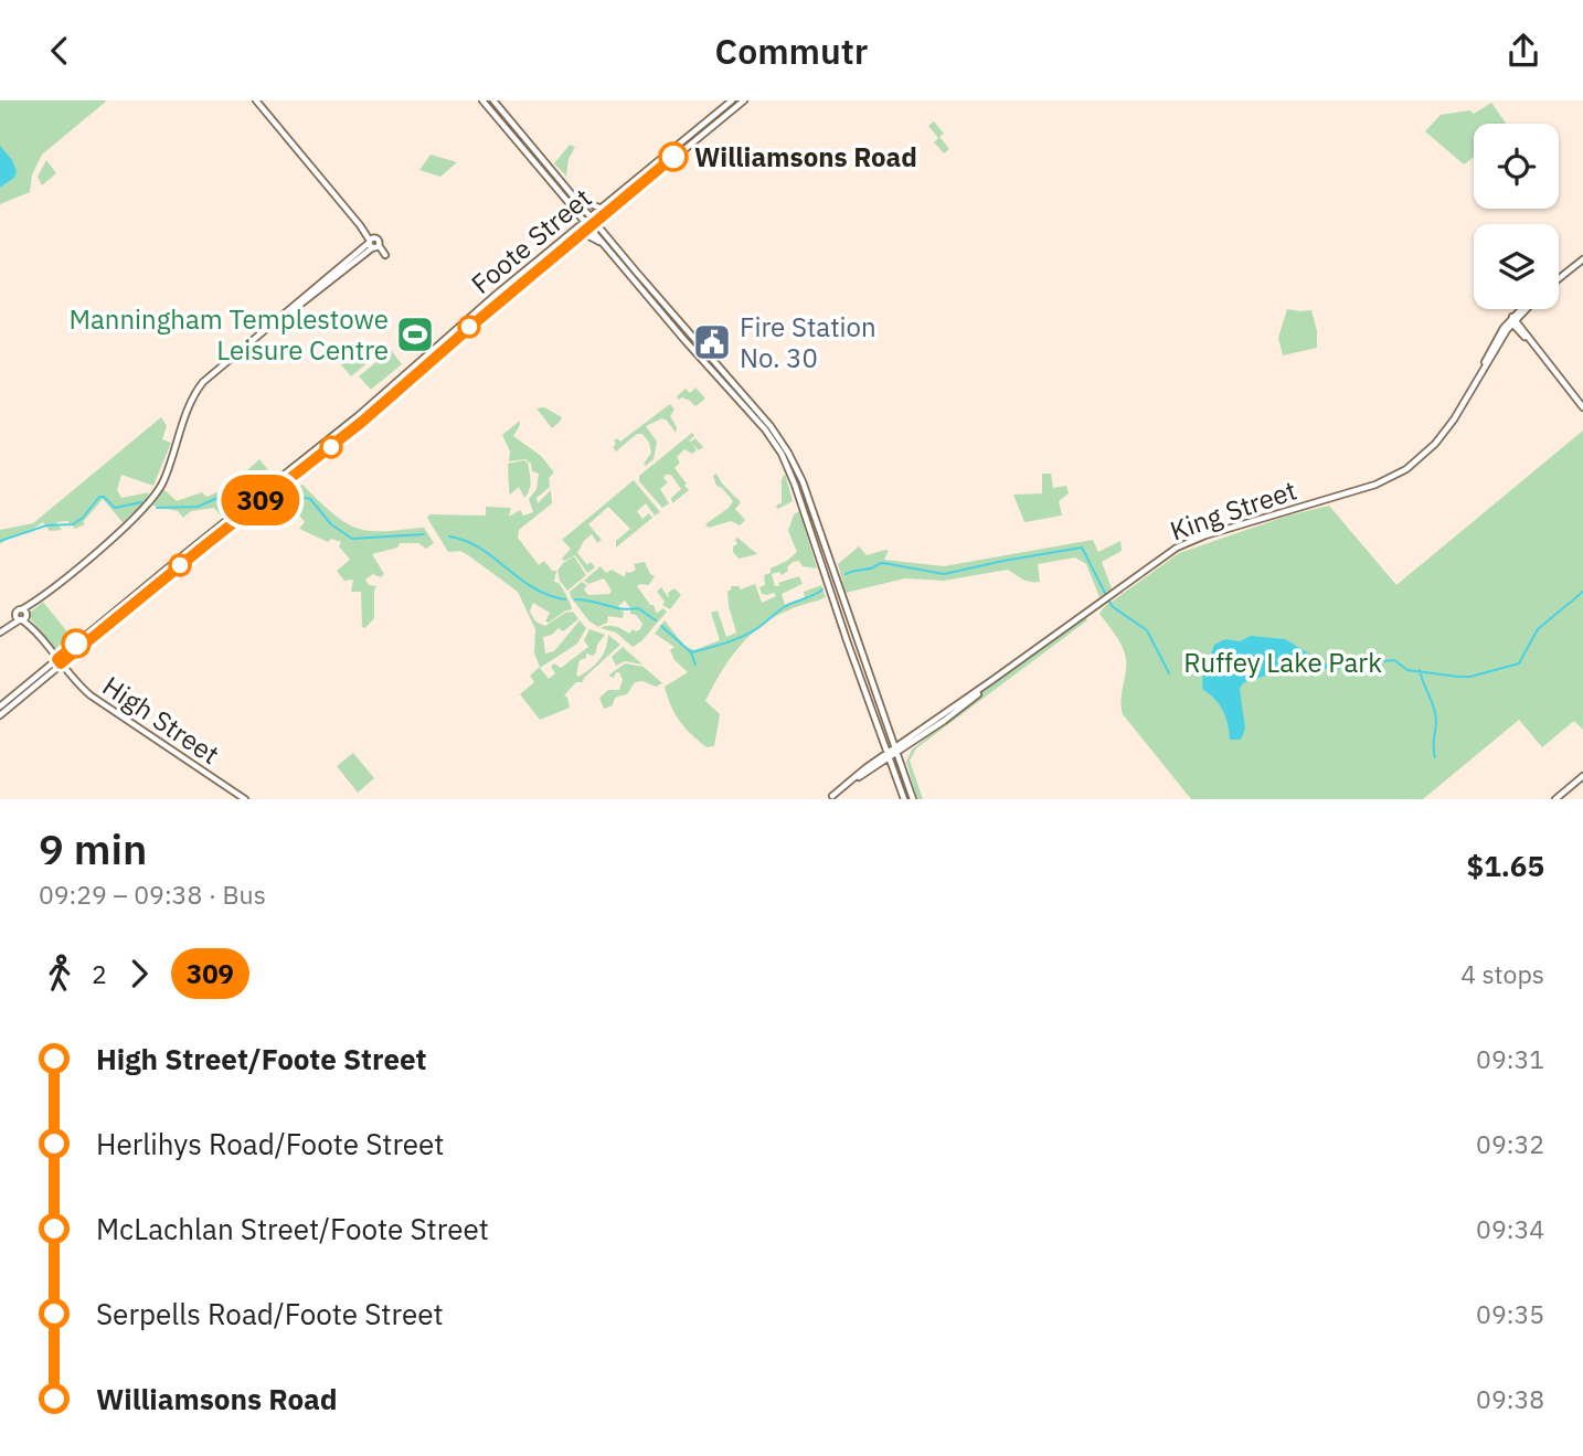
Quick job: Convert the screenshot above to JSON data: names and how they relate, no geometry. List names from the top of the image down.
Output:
{
  "streets": {
    "main road": ["Foote Street", "King Street", "High Street"]
  },
  "crossings": [
    ["Foote Street", "High Street"]
  ],
  "parks": ["Ruffey Lake Park"],
  "places": {
    "other": ["Williamsons Road"],
    "sports": ["Manningham Templestowe Leisure Centre"],
    "public building": ["Fire Station No. 30"]
  },
  "lines": ["bus line 309"],
  "page": {
    "header": "Commutr",
    "on_map": "309",
    "heading": ["9 min", "09:29 – 09:38 · Bus", "$1.65"],
    "legs": ["2", "309", "4 stops"],
    "list": [
      {
        "name": "High Street/Foote Street",
        "value": "09:31"
      },
      {
        "name": "Herlihys Road/Foote Street",
        "value": "09:32"
      },
      {
        "name": "McLachlan Street/Foote Street",
        "value": "09:34"
      },
      {
        "name": "Serpells Road/Foote Street",
        "value": "09:35"
      },
      {
        "name": "Williamsons Road",
        "value": "09:38"
      }
    ]
  }
}
